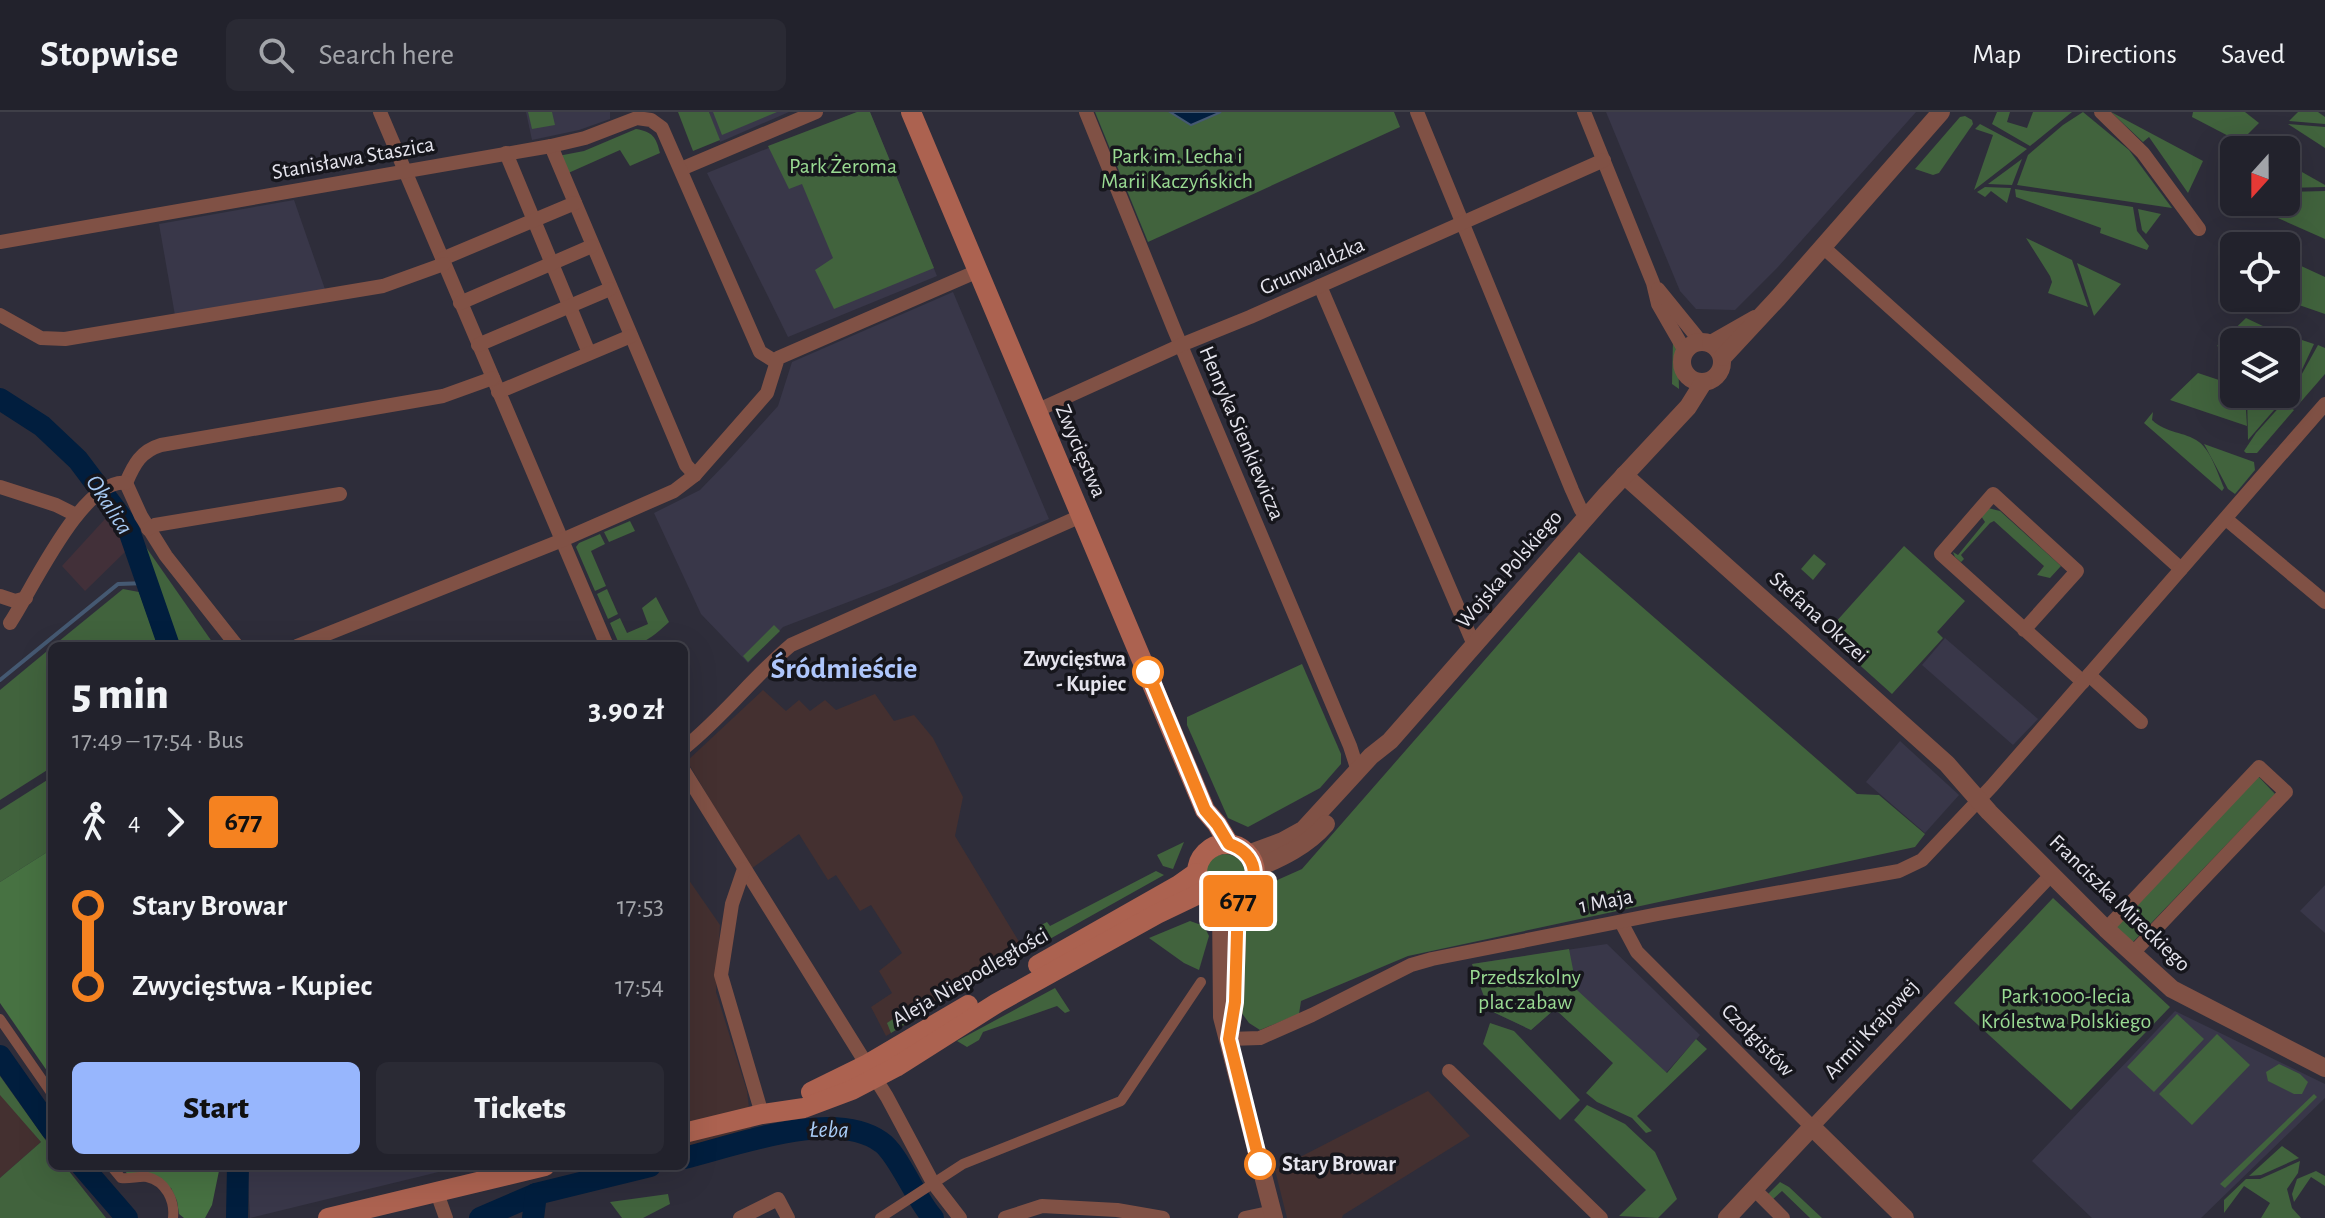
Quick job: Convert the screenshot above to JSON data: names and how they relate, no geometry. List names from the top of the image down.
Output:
{
  "streets": {
    "main road": ["Zwycięstwa", "Aleja Niepodległości"],
    "street": [
      "Stanisława Staszica",
      "Grunwaldzka",
      "Henryka Sienkiewicza",
      "Wojska Polskiego",
      "Stefana Okrzei",
      "1 Maja",
      "Franciszka Mireckiego",
      "Armii Krajowej",
      "Czołgistów"
    ]
  },
  "crossings": [
    ["Grunwaldzka", "Henryka Sienkiewicza"],
    ["Grunwaldzka", "Zwycięstwa"],
    ["Henryka Sienkiewicza", "Wojska Polskiego"],
    ["Zwycięstwa", "Wojska Polskiego"],
    ["Zwycięstwa", "Aleja Niepodległości"],
    ["Wojska Polskiego", "Stefana Okrzei"],
    ["Wojska Polskiego", "Aleja Niepodległości"],
    ["Stefana Okrzei", "1 Maja"],
    ["Stefana Okrzei", "Franciszka Mireckiego"],
    ["1 Maja", "Franciszka Mireckiego"],
    ["1 Maja", "Czołgistów"],
    ["Franciszka Mireckiego", "Armii Krajowej"],
    ["Armii Krajowej", "Czołgistów"]
  ],
  "districts": ["Śródmieście"],
  "water": ["Okalica", "Łeba"],
  "parks": [
    "Park im. Lecha i Marii Kaczyńskich",
    "Park Żeroma",
    "Przedszkolny plac zabaw",
    "Park 1000-lecia Królestwa Polskiego"
  ],
  "places": ["Zwycięstwa - Kupiec", "Stary Browar"],
  "lines": ["bus line 677"],
  "north": "bottom",
  "page": {
    "header": "Stopwise",
    "search": "Search here",
    "nav": ["Map", "Directions", "Saved"],
    "on_map": "677",
    "heading": ["5 min", "17:49 – 17:54 · Bus", "3.90 zł"],
    "legs": ["4", "677"],
    "list": [
      {
        "name": "Stary Browar",
        "value": "17:53"
      },
      {
        "name": "Zwycięstwa - Kupiec",
        "value": "17:54"
      }
    ],
    "buttons": ["Start", "Tickets"]
  }
}
